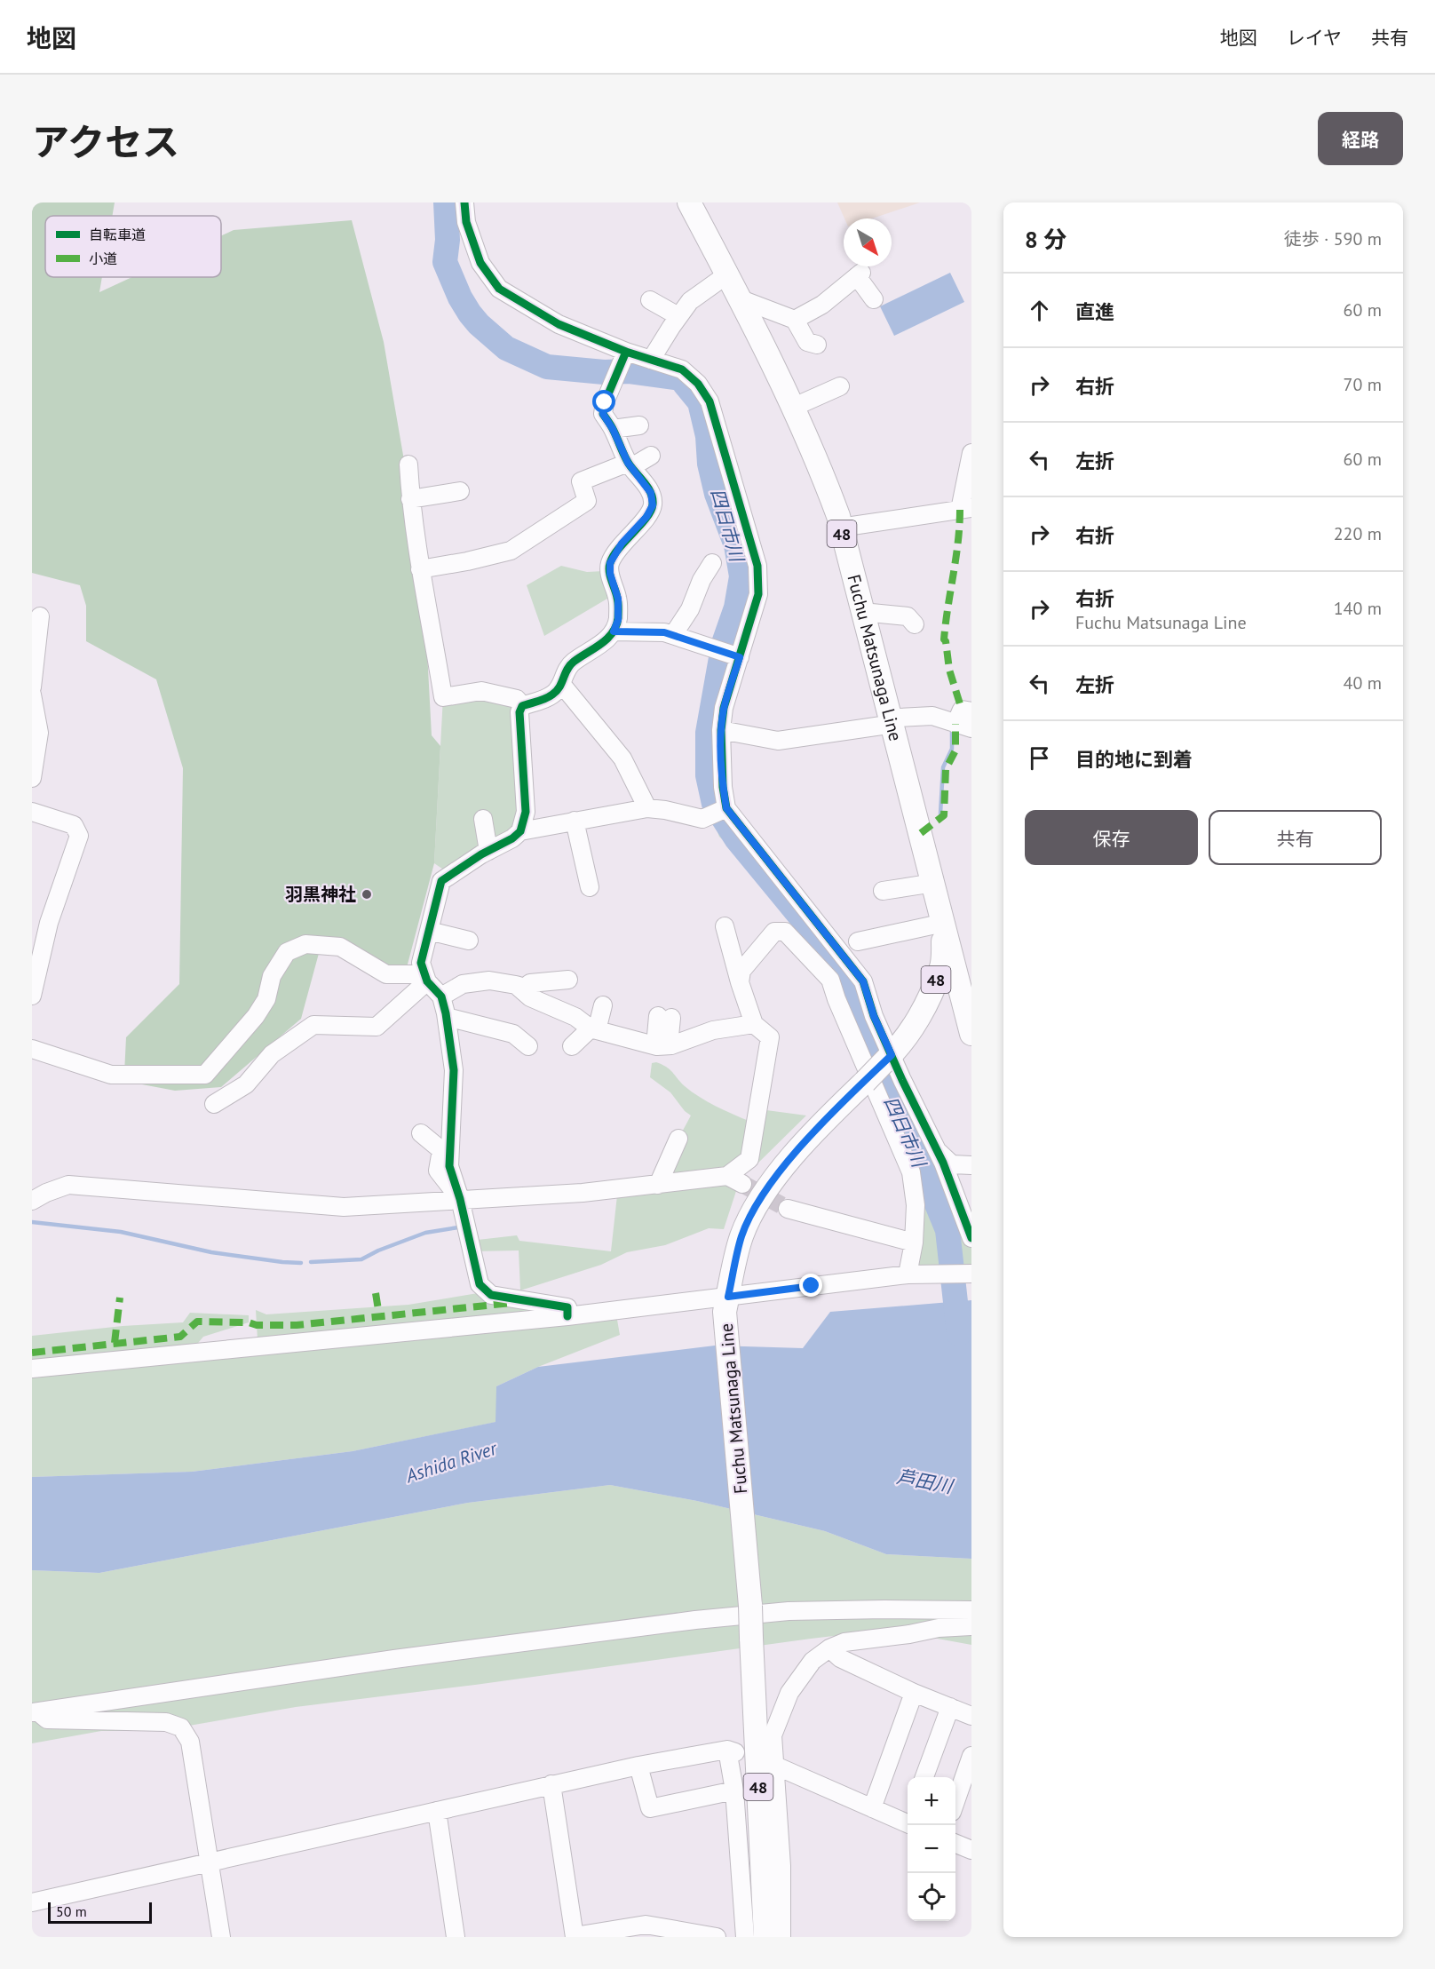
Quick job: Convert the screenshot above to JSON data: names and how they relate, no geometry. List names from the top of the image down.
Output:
{
  "streets": {
    "main road": ["48", "Fuchu Matsunaga Line"]
  },
  "water": ["四日市川", "Ashida River", "芦田川"],
  "places": ["羽黒神社"],
  "legend": ["自転車道", "小道"],
  "scale_bar": "50 m",
  "north": "bottom right",
  "page": {
    "header": "地図",
    "nav": ["地図", "レイヤ", "共有"],
    "title": "アクセス",
    "buttons": [
      "経路",
      ["保存", "共有"]
    ],
    "heading": ["8 分", "徒歩 · 590 m"],
    "list": [
      ["直進", "60 m"],
      ["右折", "70 m"],
      ["左折", "60 m"],
      ["右折", "220 m"],
      ["右折", "Fuchu Matsunaga Line", "140 m"],
      ["左折", "40 m"],
      "目的地に到着"
    ],
    "map_buttons": ["+", "−"],
    "scale": "50 m"
  }
}
